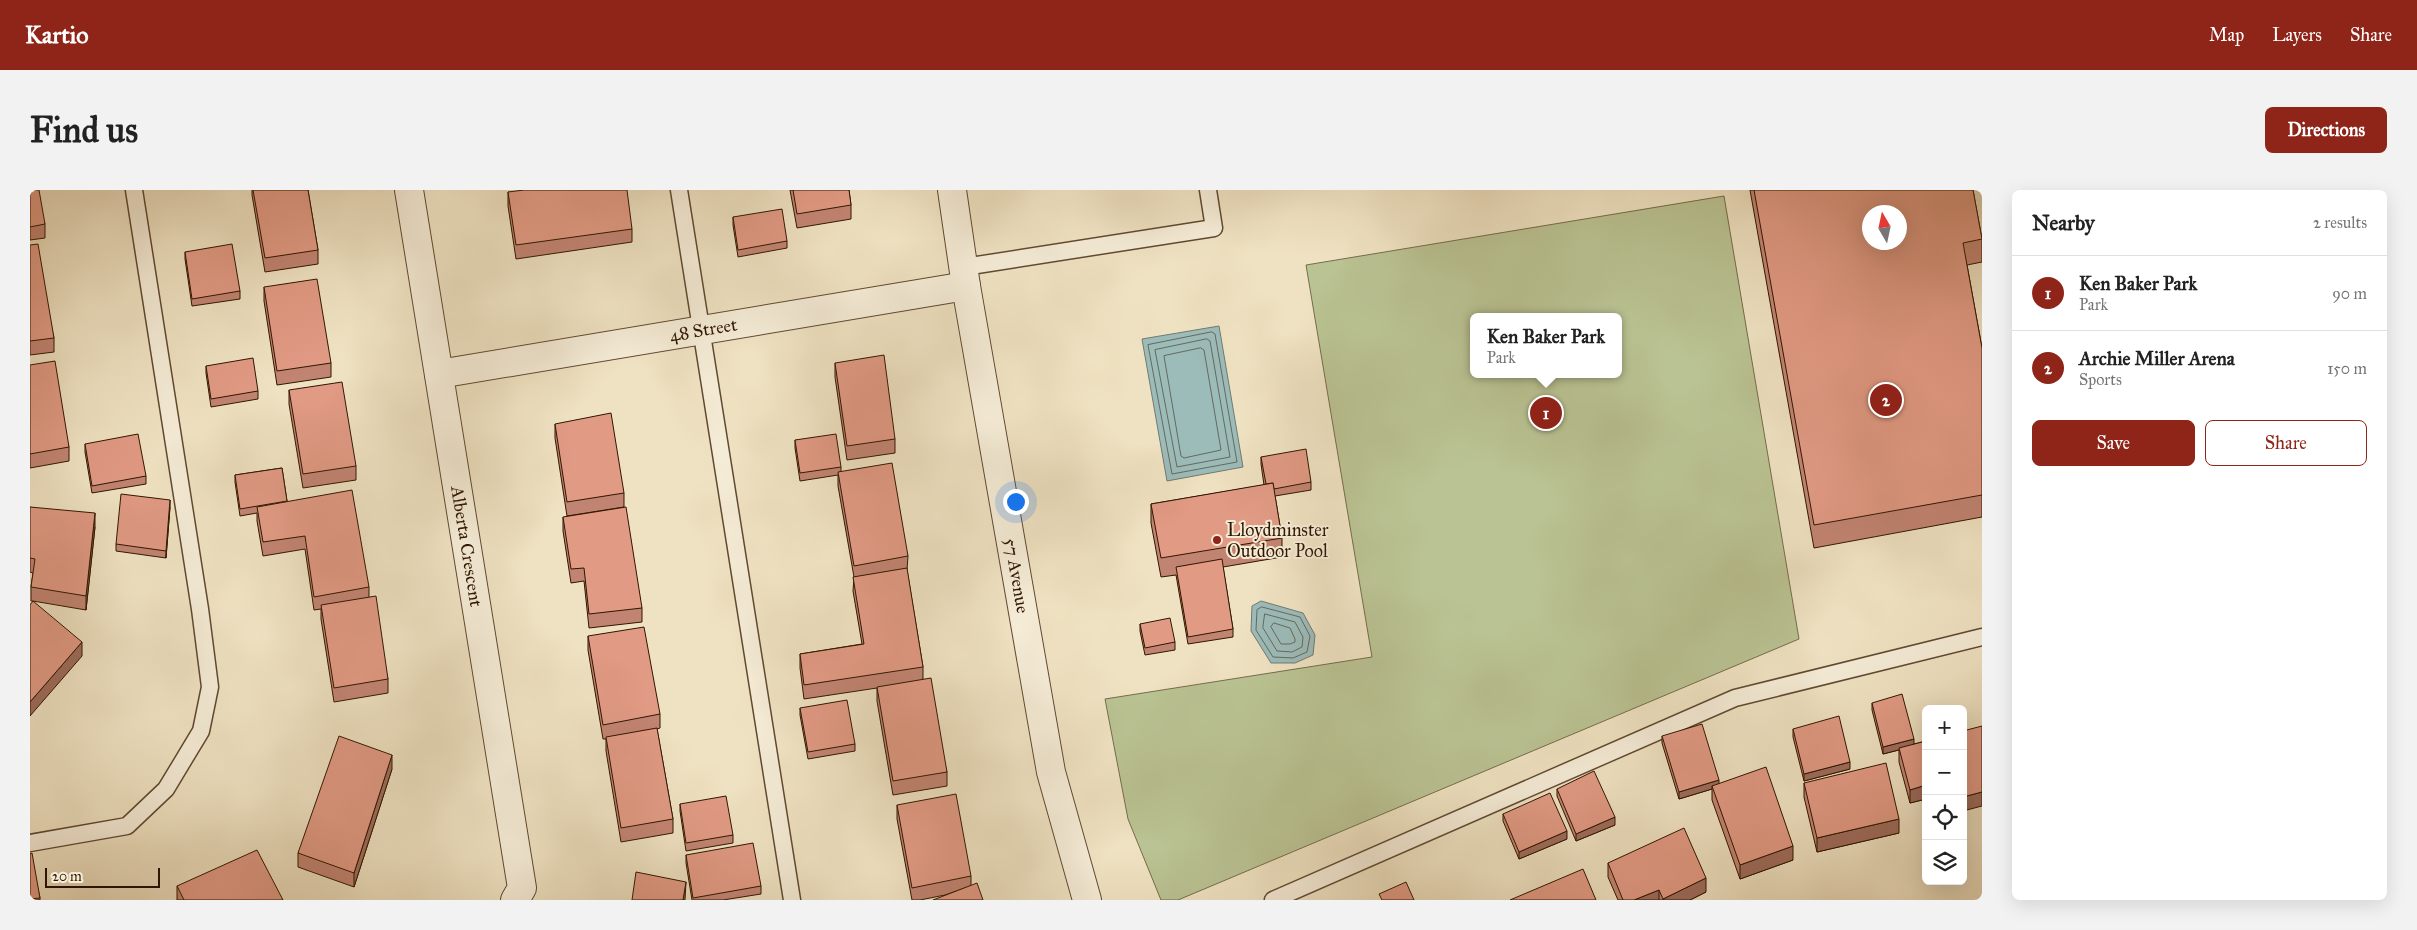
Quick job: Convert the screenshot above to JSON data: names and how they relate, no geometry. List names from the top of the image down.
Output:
{
  "streets": {
    "street": ["48 Street", "Alberta Crescent", "57 Avenue"]
  },
  "crossings": [
    ["48 Street", "Alberta Crescent"],
    ["48 Street", "57 Avenue"]
  ],
  "places": ["Lloydminster Outdoor Pool"],
  "scale_bar": "20 m",
  "north": "top",
  "page": {
    "header": "Kartio",
    "nav": ["Map", "Layers", "Share"],
    "buttons": [
      "Directions",
      ["Save", "Share"]
    ],
    "title": "Find us",
    "heading": ["Nearby", "2 results"],
    "list": [
      {
        "mark": "1",
        "name": "Ken Baker Park",
        "note": "Park",
        "value": "90 m"
      },
      {
        "mark": "2",
        "name": "Archie Miller Arena",
        "note": "Sports",
        "value": "150 m"
      }
    ],
    "popup": ["Ken Baker Park", "Park"],
    "pins": ["2", "1"],
    "map_buttons": ["+", "−"],
    "scale": "20 m"
  }
}
